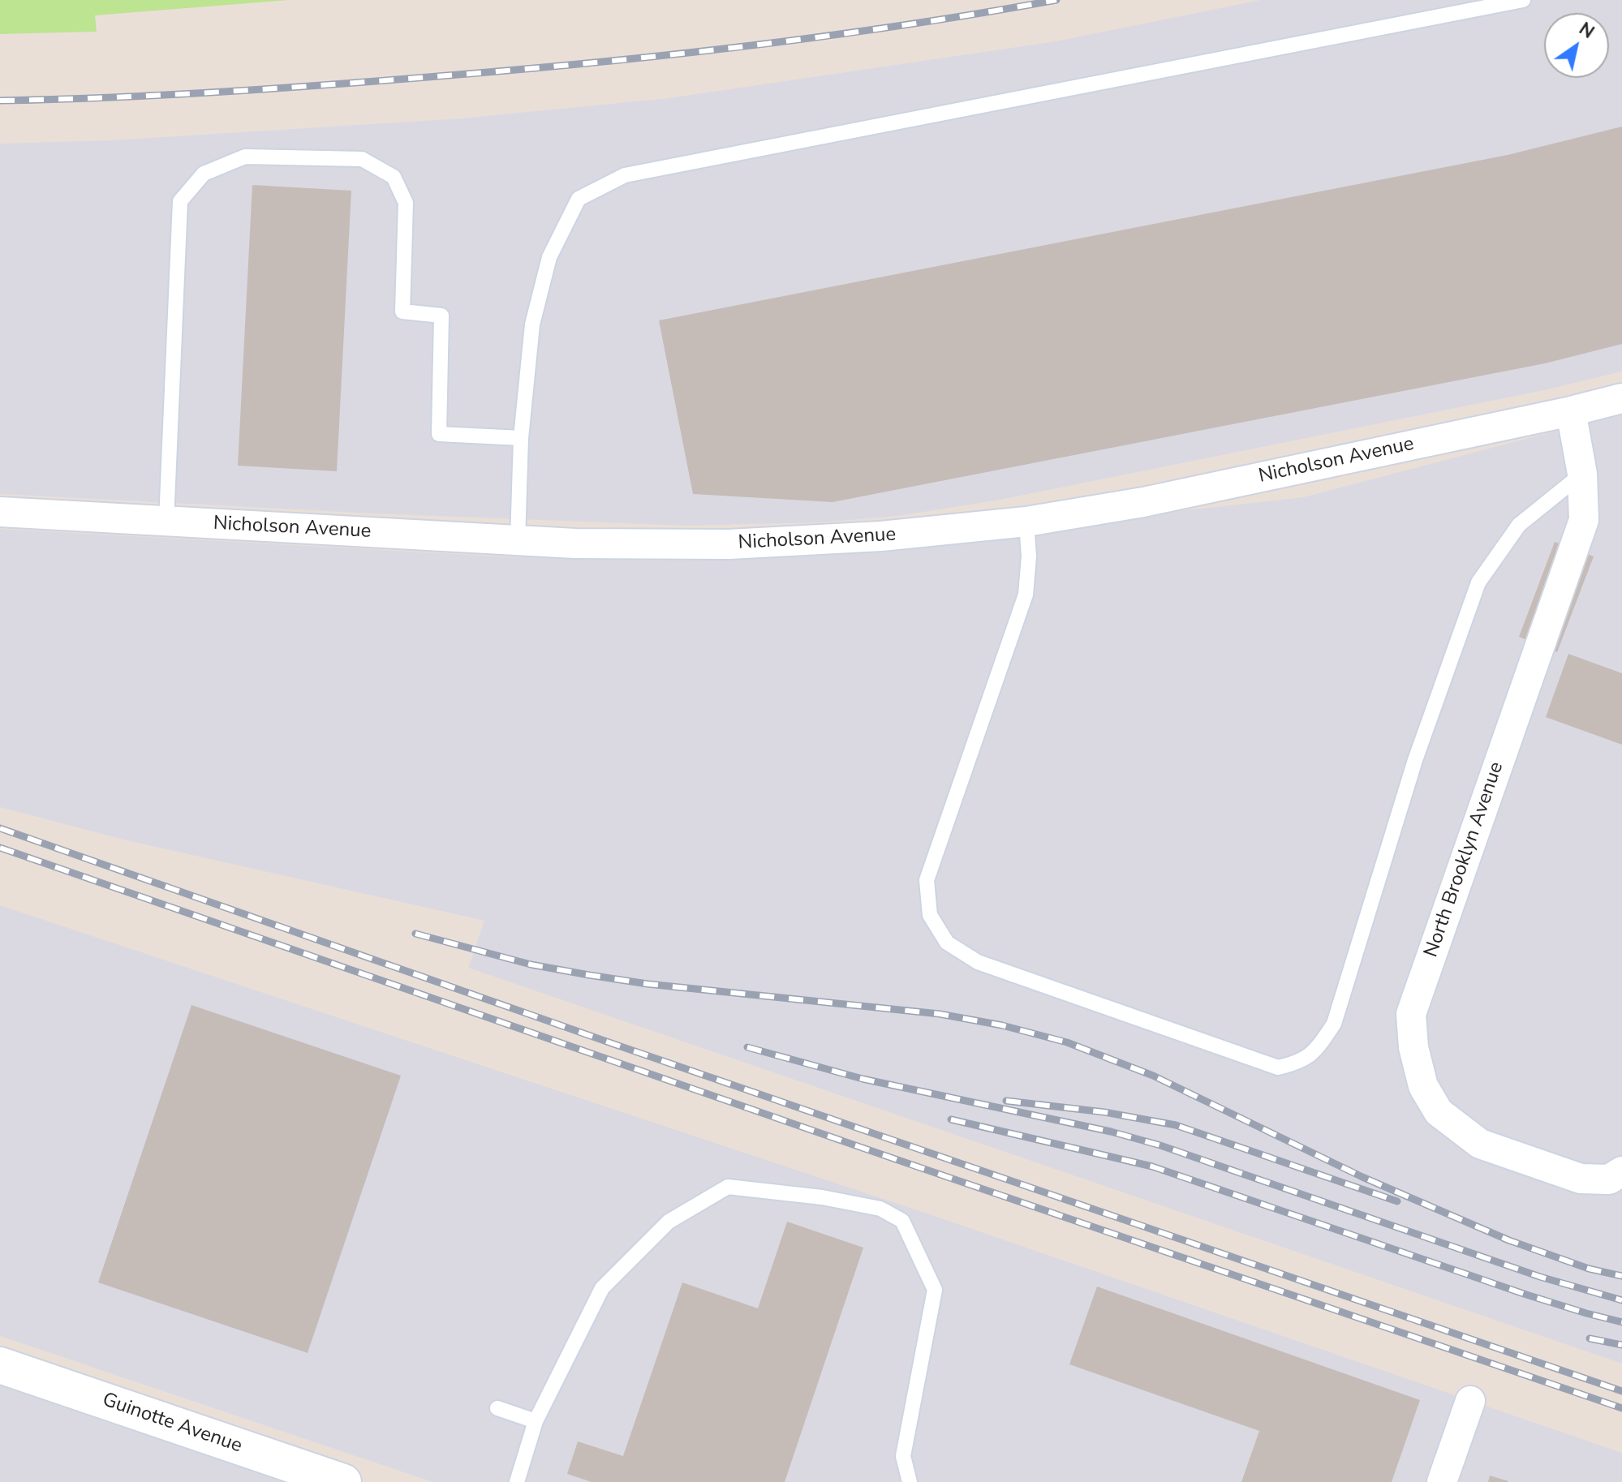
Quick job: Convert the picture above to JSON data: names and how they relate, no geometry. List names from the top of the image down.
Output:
{
  "streets": {
    "street": ["Nicholson Avenue", "North Brooklyn Avenue", "Guinotte Avenue"]
  },
  "crossings": [
    ["Nicholson Avenue", "North Brooklyn Avenue"]
  ],
  "north": "top right"
}
